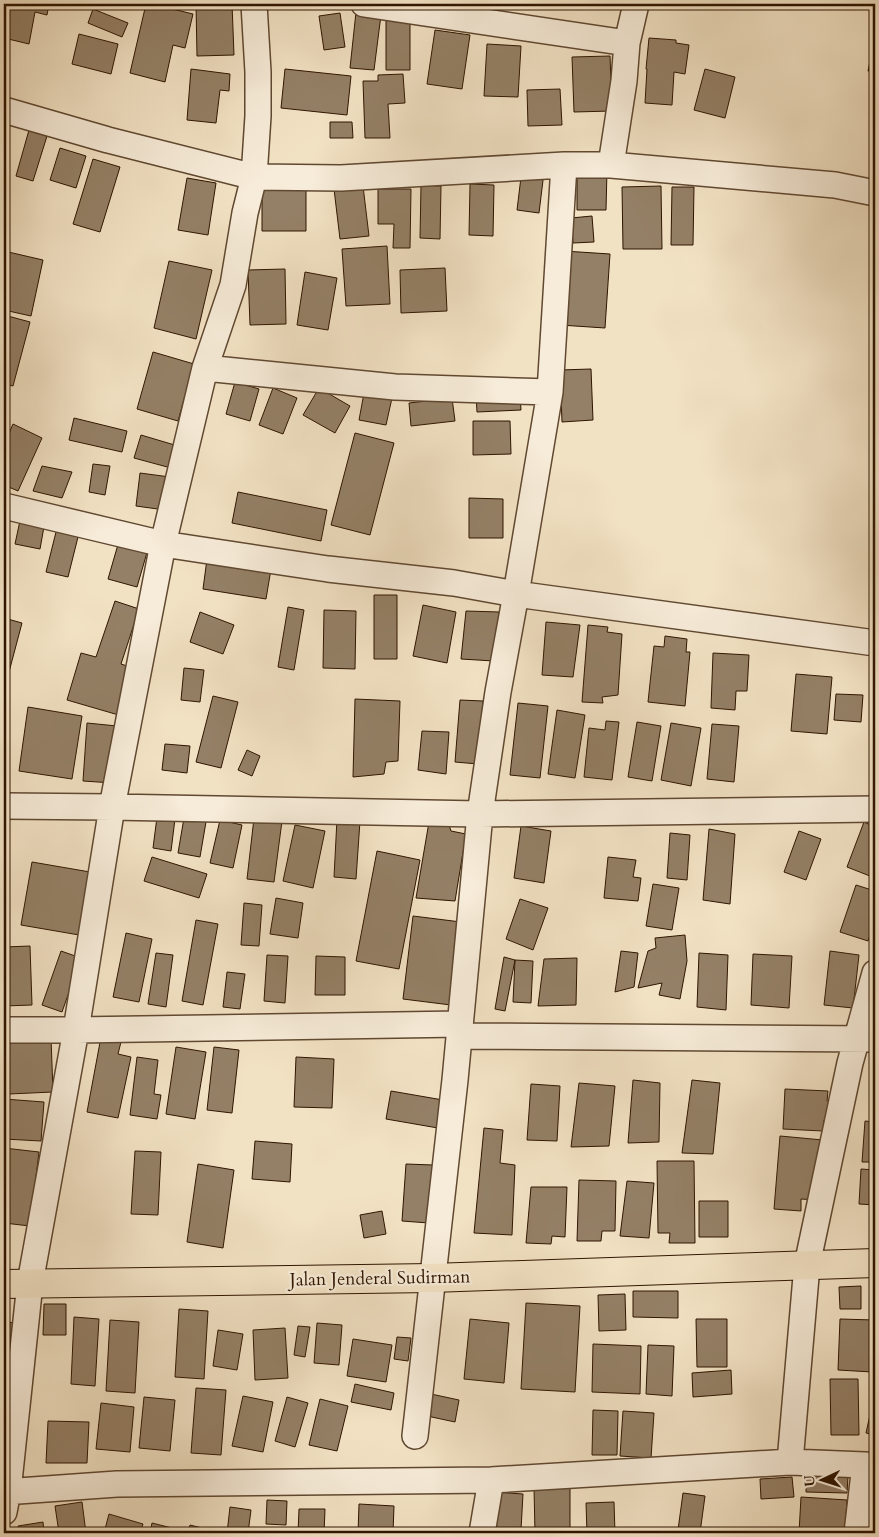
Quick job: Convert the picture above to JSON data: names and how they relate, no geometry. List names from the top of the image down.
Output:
{
  "streets": {
    "highway": ["Jalan Jenderal Sudirman"]
  },
  "north": "left"
}
